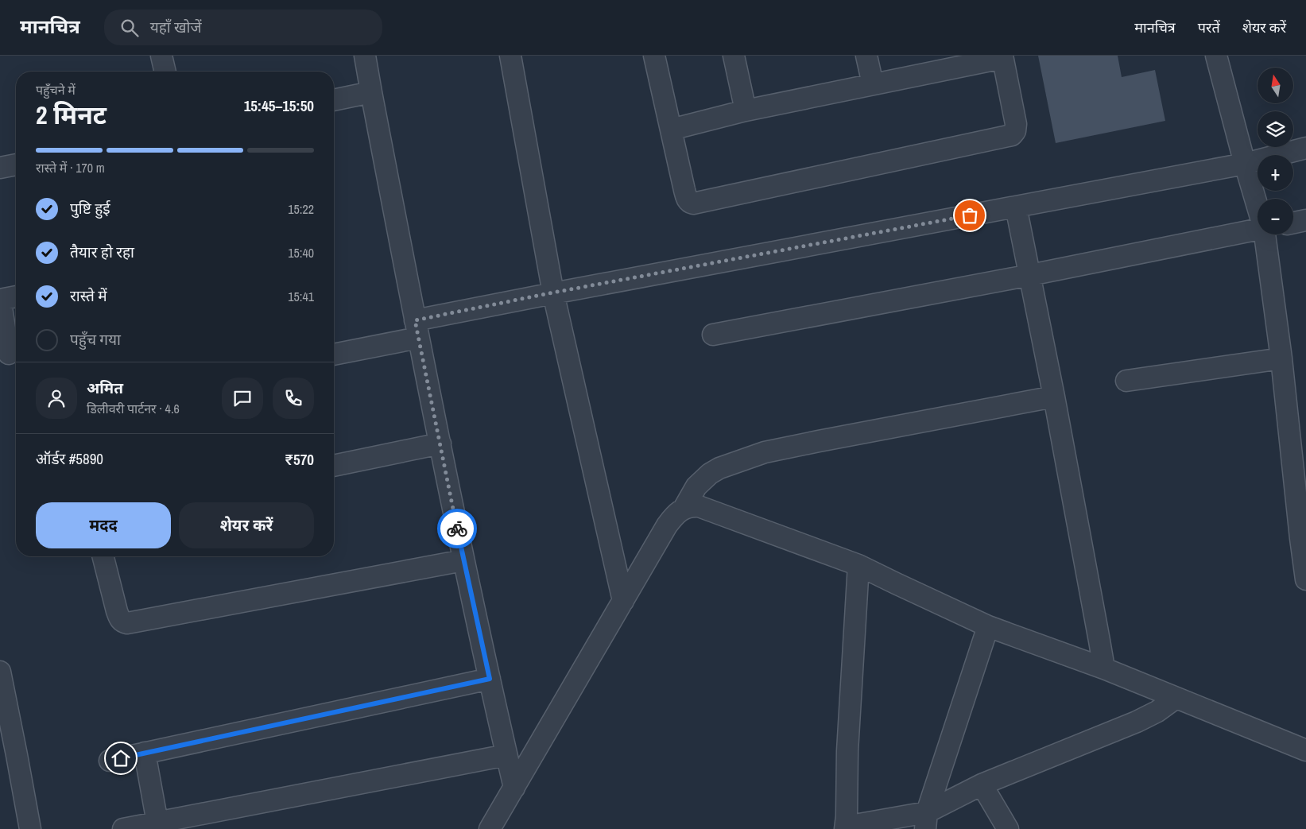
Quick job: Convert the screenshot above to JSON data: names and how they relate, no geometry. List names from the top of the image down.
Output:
{
  "north": "top",
  "page": {
    "header": "मानचित्र",
    "search": "यहाँ खोजें",
    "nav": ["मानचित्र", "परतें", "शेयर करें"],
    "map_buttons": ["+", "−"],
    "heading": ["2 मिनट", "पहुँचने में", "15:45–15:50"],
    "panel": [
      "अमित",
      "डिलीवरी पार्टनर · 4.6",
      "ऑर्डर #5890",
      "₹570"
    ],
    "bar": "रास्ते में · 170 m",
    "list": [
      ["पुष्टि हुई", "15:22"],
      ["तैयार हो रहा", "15:40"],
      ["रास्ते में", "15:41"],
      "पहुँच गया"
    ],
    "buttons": ["मदद", "शेयर करें"]
  }
}
